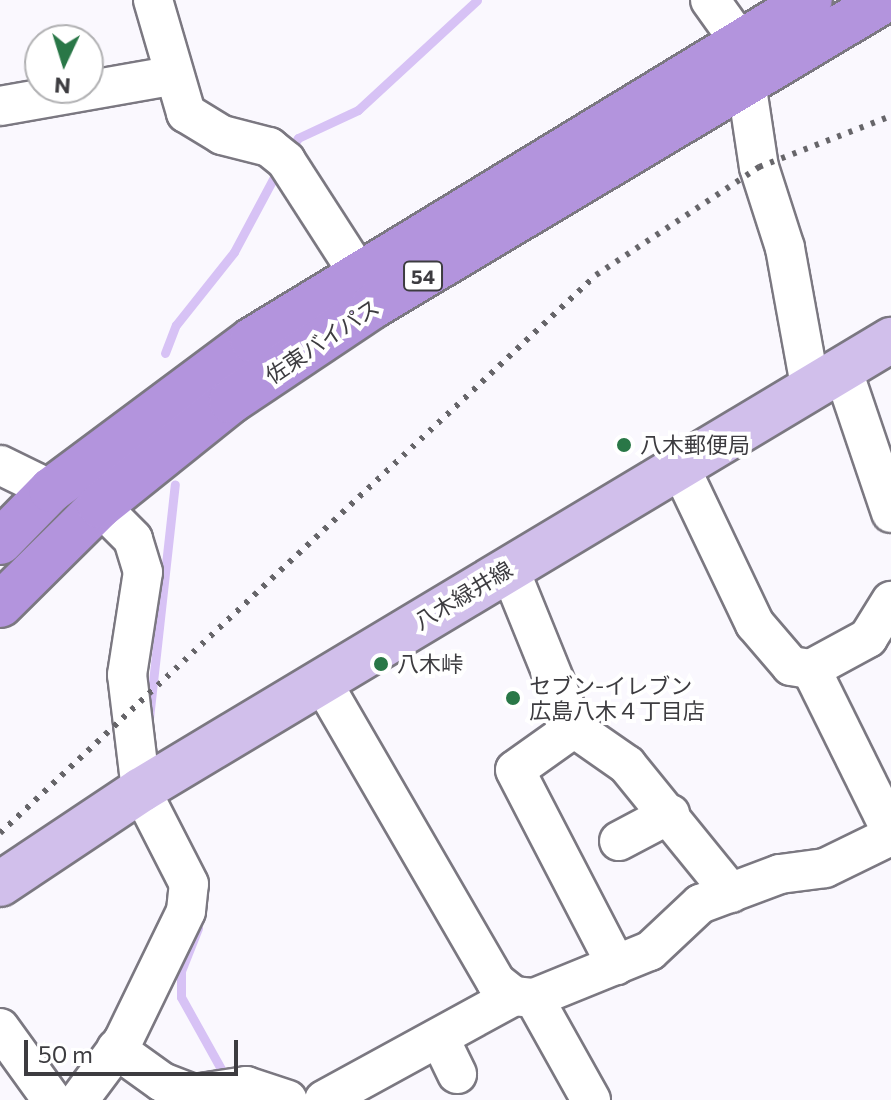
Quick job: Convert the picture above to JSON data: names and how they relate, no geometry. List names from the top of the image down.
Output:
{
  "streets": {
    "highway": ["54", "佐東バイパス"],
    "main road": ["八木緑井線"]
  },
  "places": ["八木郵便局", "八木峠", "セブン‐イレブン 広島八木４丁目店"],
  "scale_bar": "50 m",
  "north": "bottom"
}
